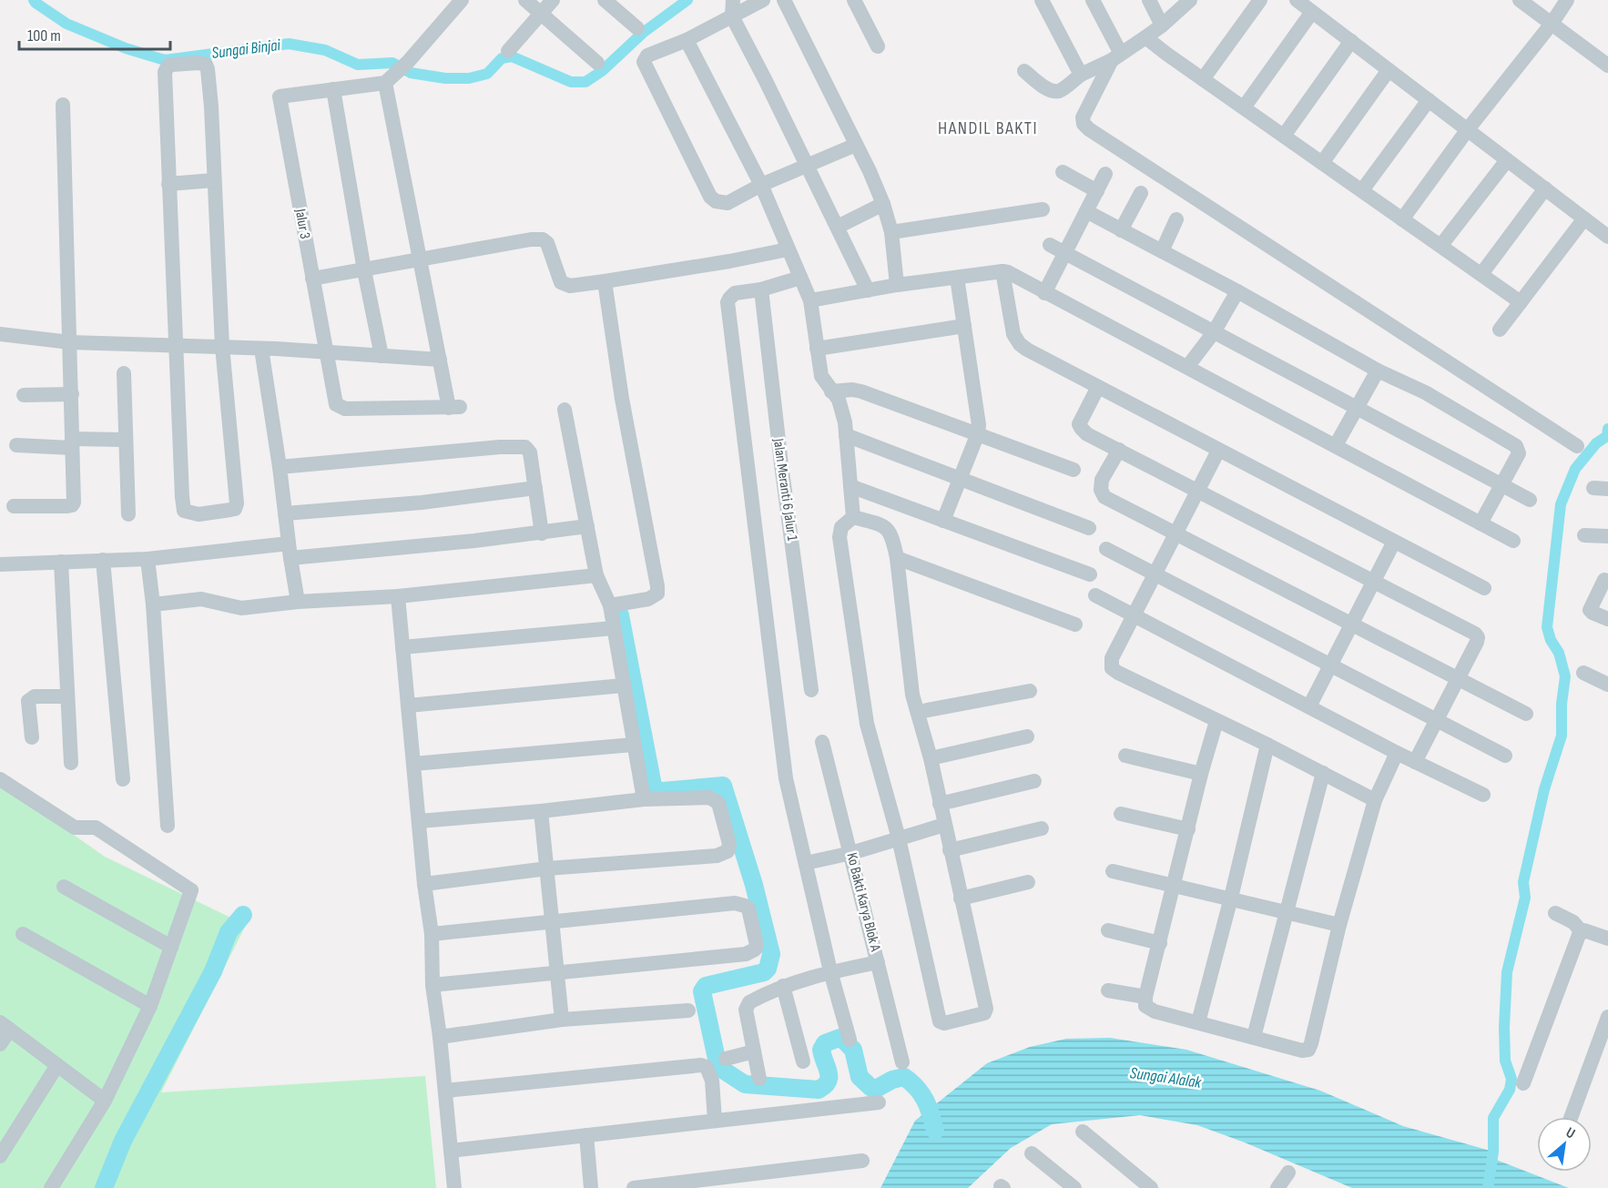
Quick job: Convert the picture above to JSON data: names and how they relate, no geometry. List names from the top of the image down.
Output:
{
  "streets": {
    "street": ["Jalur 3", "Jalan Meranti 6 Jalur 1", "Ko Bakti Karya Blok A"]
  },
  "districts": ["HANDIL BAKTI"],
  "water": ["Sungai Binjai", "Sungai Alalak"],
  "scale_bar": "100 m",
  "north": "top right"
}
